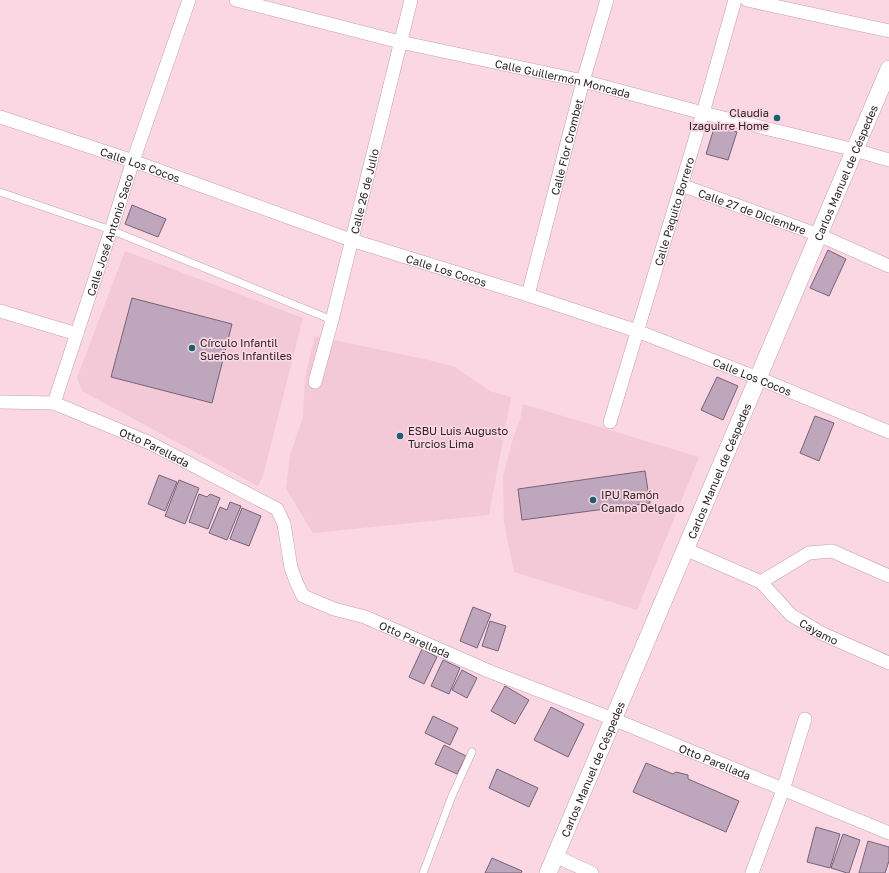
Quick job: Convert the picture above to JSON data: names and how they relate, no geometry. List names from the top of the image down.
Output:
{
  "streets": {
    "street": [
      "Calle Guillermón Moncada",
      "Calle Flor Crombet",
      "Calle Los Cocos",
      "Carlos Manuel de Céspedes",
      "Calle 26 de Julio",
      "Calle Paquito Borrero",
      "Calle 27 de Diciembre",
      "Calle José Antonio Saco",
      "Otto Parellada",
      "Cayamo"
    ]
  },
  "crossings": [
    ["Calle Guillermón Moncada", "Calle Flor Crombet"],
    ["Calle Guillermón Moncada", "Carlos Manuel de Céspedes"],
    ["Calle Guillermón Moncada", "Calle 26 de Julio"],
    ["Calle Guillermón Moncada", "Calle Paquito Borrero"],
    ["Calle Flor Crombet", "Calle Los Cocos"],
    ["Calle Los Cocos", "Carlos Manuel de Céspedes"],
    ["Calle Los Cocos", "Calle 26 de Julio"],
    ["Calle Los Cocos", "Calle Paquito Borrero"],
    ["Calle Los Cocos", "Calle José Antonio Saco"],
    ["Carlos Manuel de Céspedes", "Calle 27 de Diciembre"],
    ["Carlos Manuel de Céspedes", "Otto Parellada"],
    ["Calle Paquito Borrero", "Calle 27 de Diciembre"],
    ["Calle José Antonio Saco", "Otto Parellada"]
  ],
  "places": [
    "Claudia Izaguirre Home",
    "Círculo Infantil Sueños Infantiles",
    "ESBU Luis Augusto Turcios Lima",
    "IPU Ramón Campa Delgado"
  ]
}
